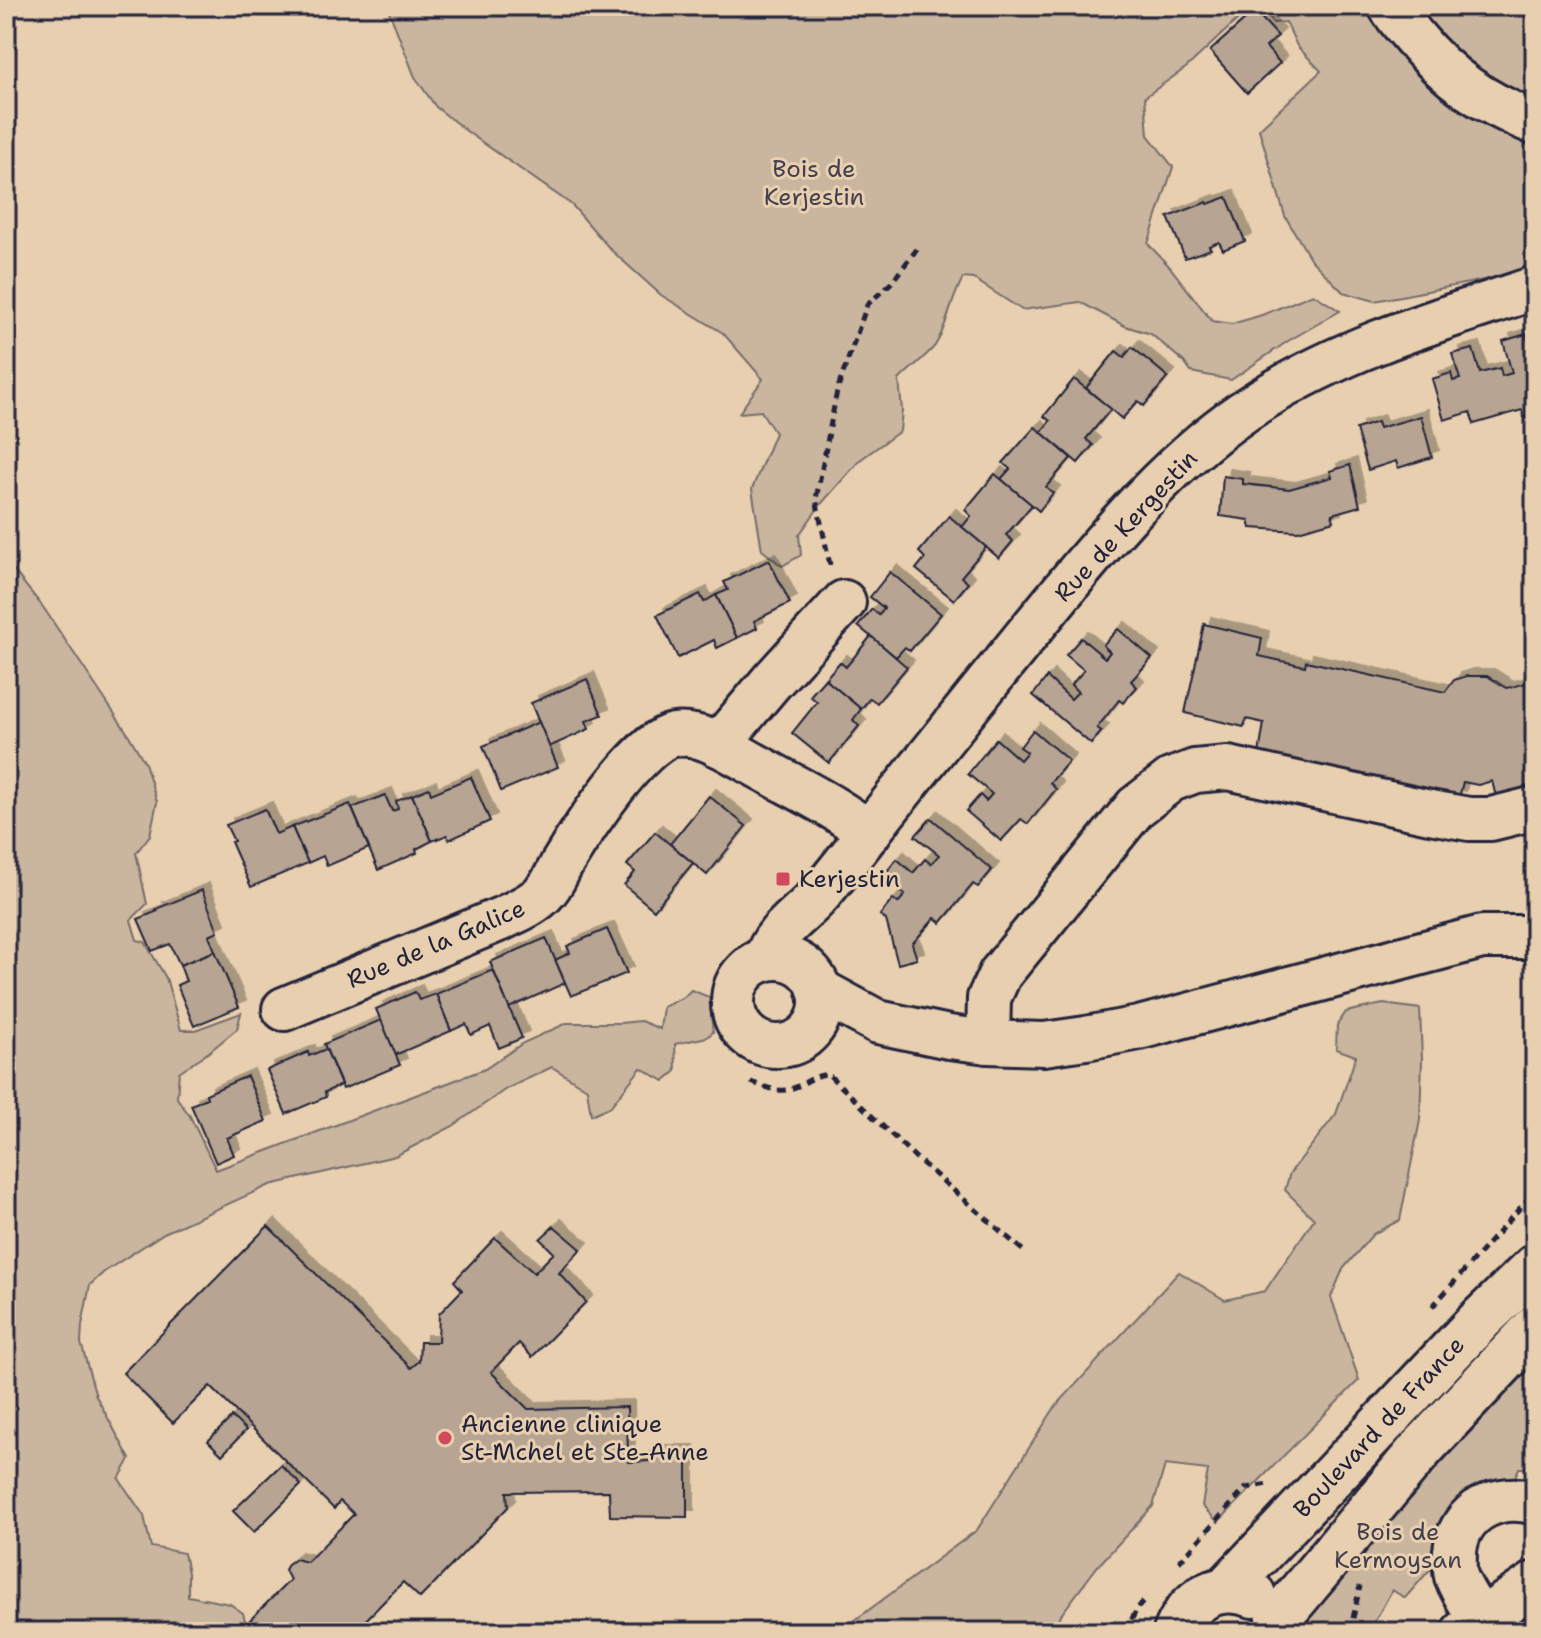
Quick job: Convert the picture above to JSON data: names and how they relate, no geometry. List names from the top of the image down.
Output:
{
  "streets": {
    "main road": ["Boulevard de France"],
    "street": ["Rue de Kergestin", "Rue de la Galice"]
  },
  "crossings": [
    ["Rue de Kergestin", "Rue de la Galice"]
  ],
  "parks": ["Bois de Kerjestin", "Bois de Kermoysan"],
  "places": {
    "transit": ["Kerjestin"],
    "other": ["Ancienne clinique St-Mchel et Ste-Anne"]
  }
}
